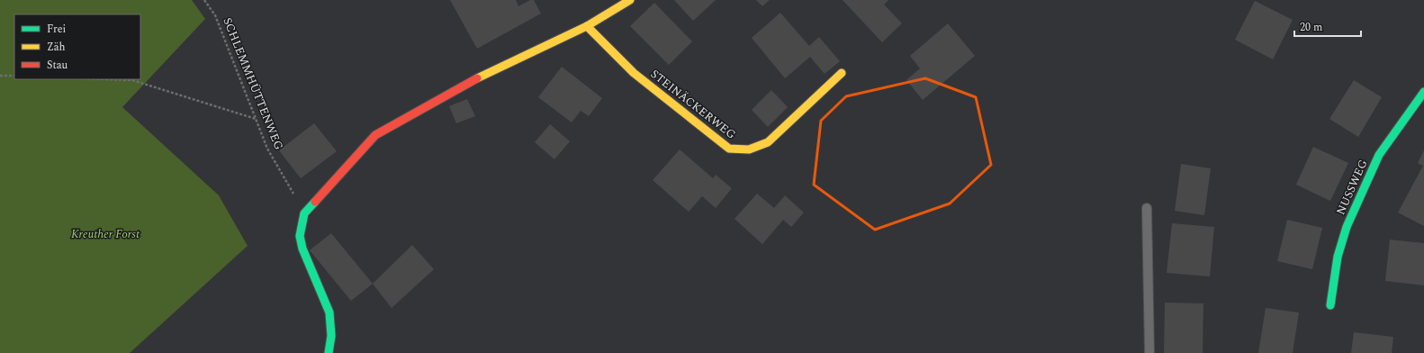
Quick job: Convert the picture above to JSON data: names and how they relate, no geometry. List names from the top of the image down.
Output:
{
  "streets": {
    "street": ["STEINÄCKERWEG", "NUSSWEG"],
    "path": ["SCHLEMMHÜTTENWEG"]
  },
  "parks": ["Kreuther Forst"],
  "legend": ["Frei", "Zäh", "Stau"],
  "scale_bar": "20 m"
}
